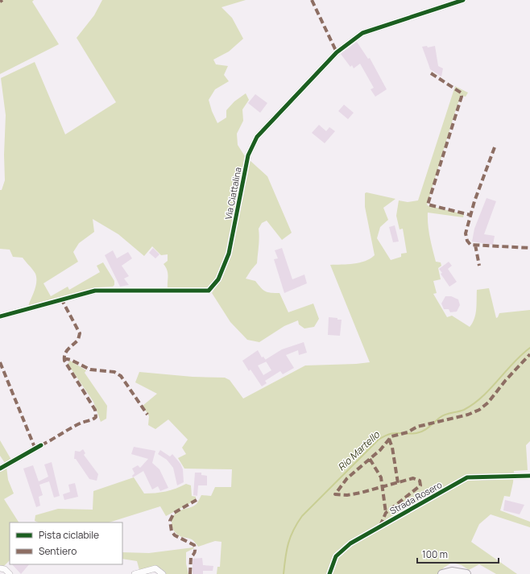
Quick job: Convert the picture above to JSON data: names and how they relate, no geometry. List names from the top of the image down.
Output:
{
  "streets": {
    "street": ["Via Ciattalina", "Strada Rosero"]
  },
  "water": ["Rio Martello"],
  "legend": ["Pista ciclabile", "Sentiero"],
  "scale_bar": "100 m"
}
